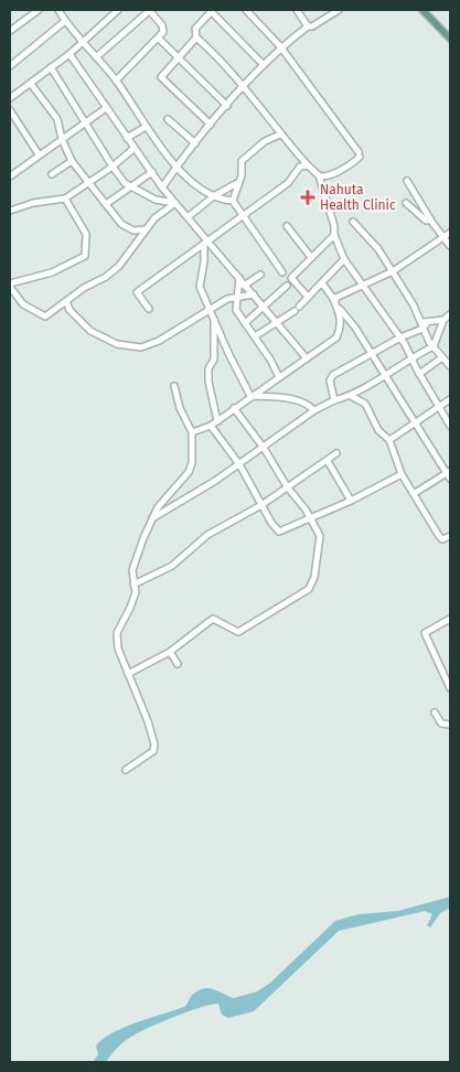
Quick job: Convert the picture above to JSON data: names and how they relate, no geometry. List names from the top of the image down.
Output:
{
  "places": {
    "health": ["Nahuta Health Clinic"]
  }
}
